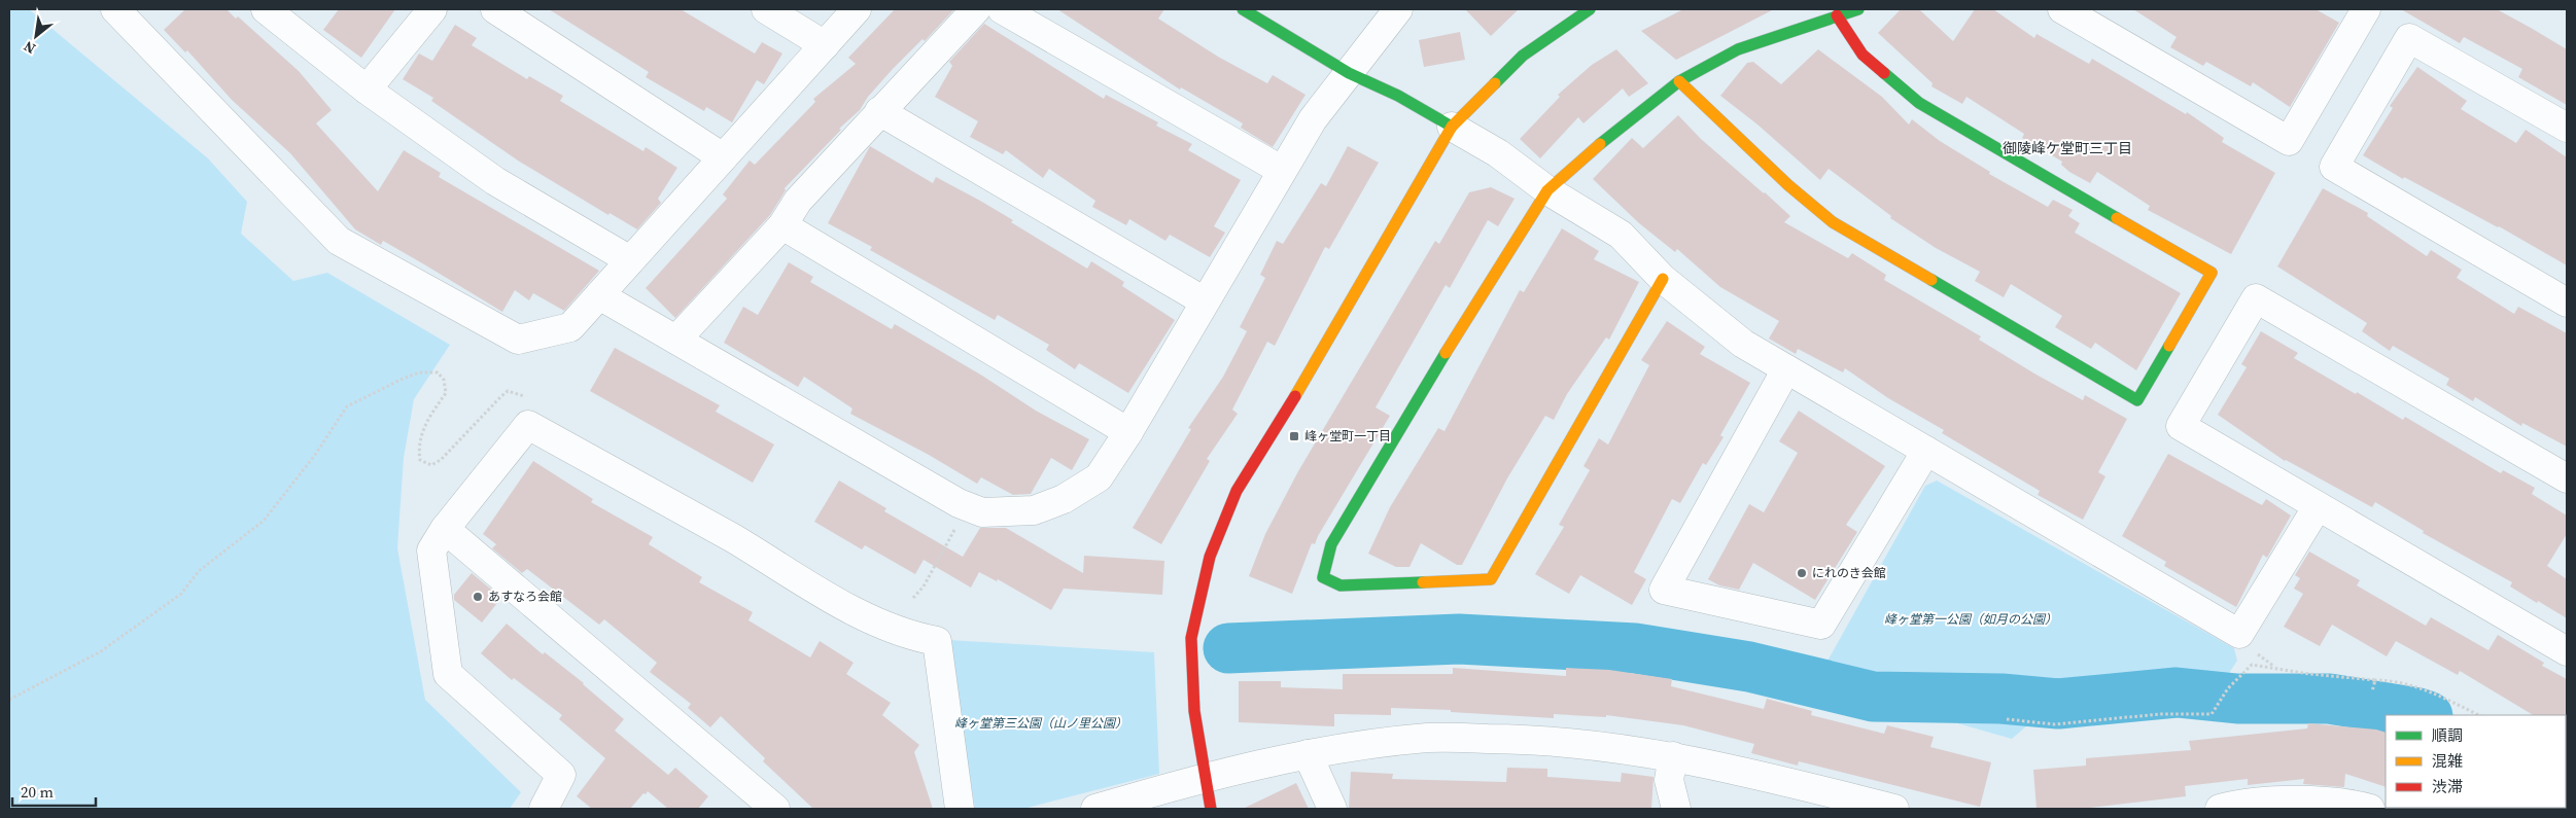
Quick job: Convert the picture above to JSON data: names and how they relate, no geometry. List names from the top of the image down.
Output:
{
  "districts": ["御陵峰ケ堂町三丁目"],
  "parks": ["峰ヶ堂第一公園（如月の公園）", "峰ヶ堂第三公園（山ノ里公園）"],
  "places": {
    "transit": ["峰ヶ堂町一丁目"],
    "other": ["にれのき会館", "あすなろ会館"]
  },
  "legend": ["順調", "混雑", "渋滞"],
  "scale_bar": "20 m",
  "north": "bottom left"
}
